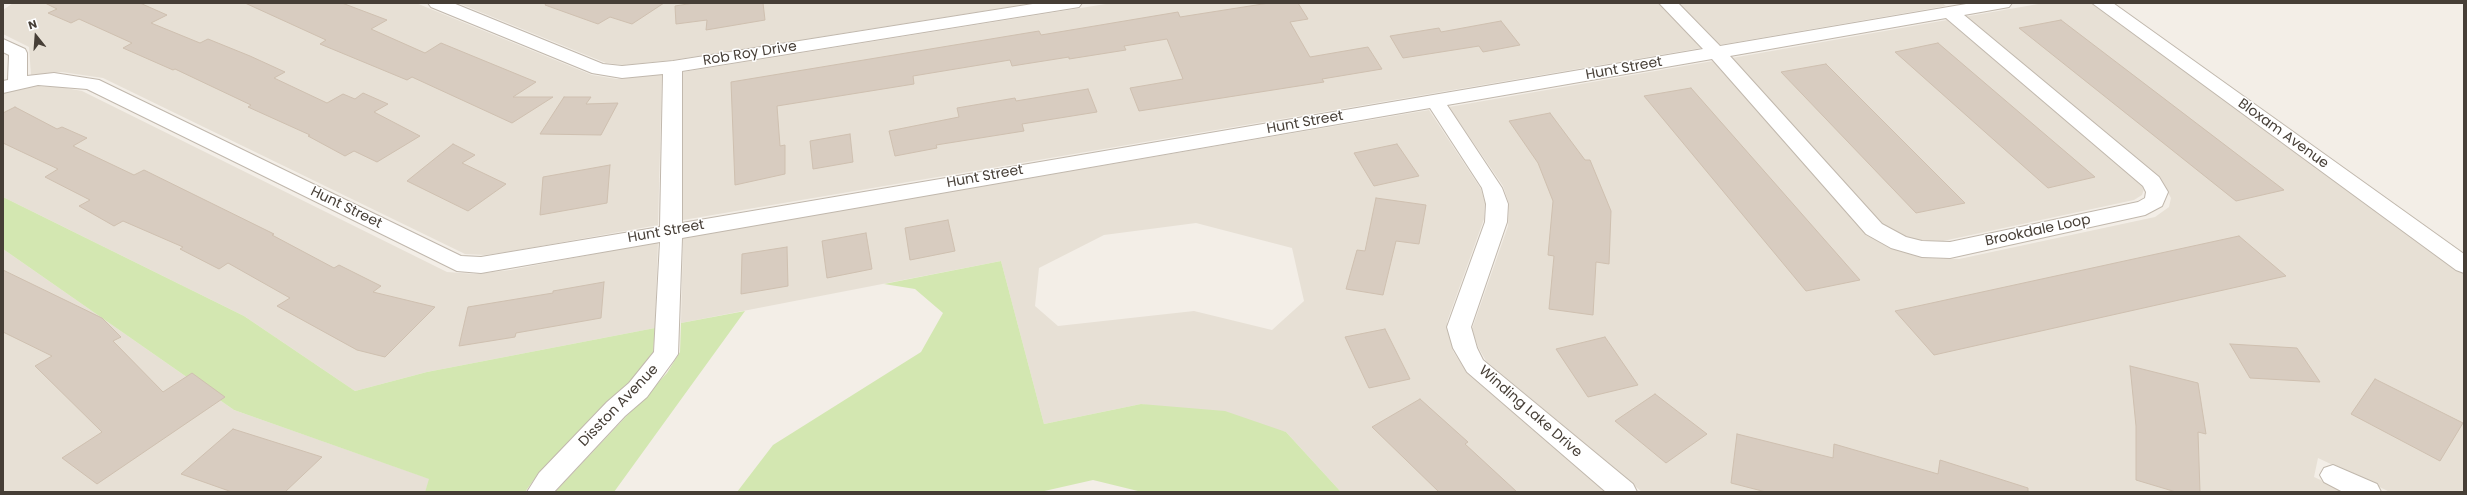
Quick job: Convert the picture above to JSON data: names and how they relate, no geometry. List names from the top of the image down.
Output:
{
  "streets": {
    "street": [
      "Rob Roy Drive",
      "Hunt Street",
      "Bloxam Avenue",
      "Brookdale Loop",
      "Disston Avenue",
      "Winding Lake Drive"
    ]
  },
  "crossings": [
    ["Rob Roy Drive", "Disston Avenue"],
    ["Hunt Street", "Brookdale Loop"],
    ["Hunt Street", "Disston Avenue"],
    ["Hunt Street", "Winding Lake Drive"]
  ],
  "north": "top"
}
